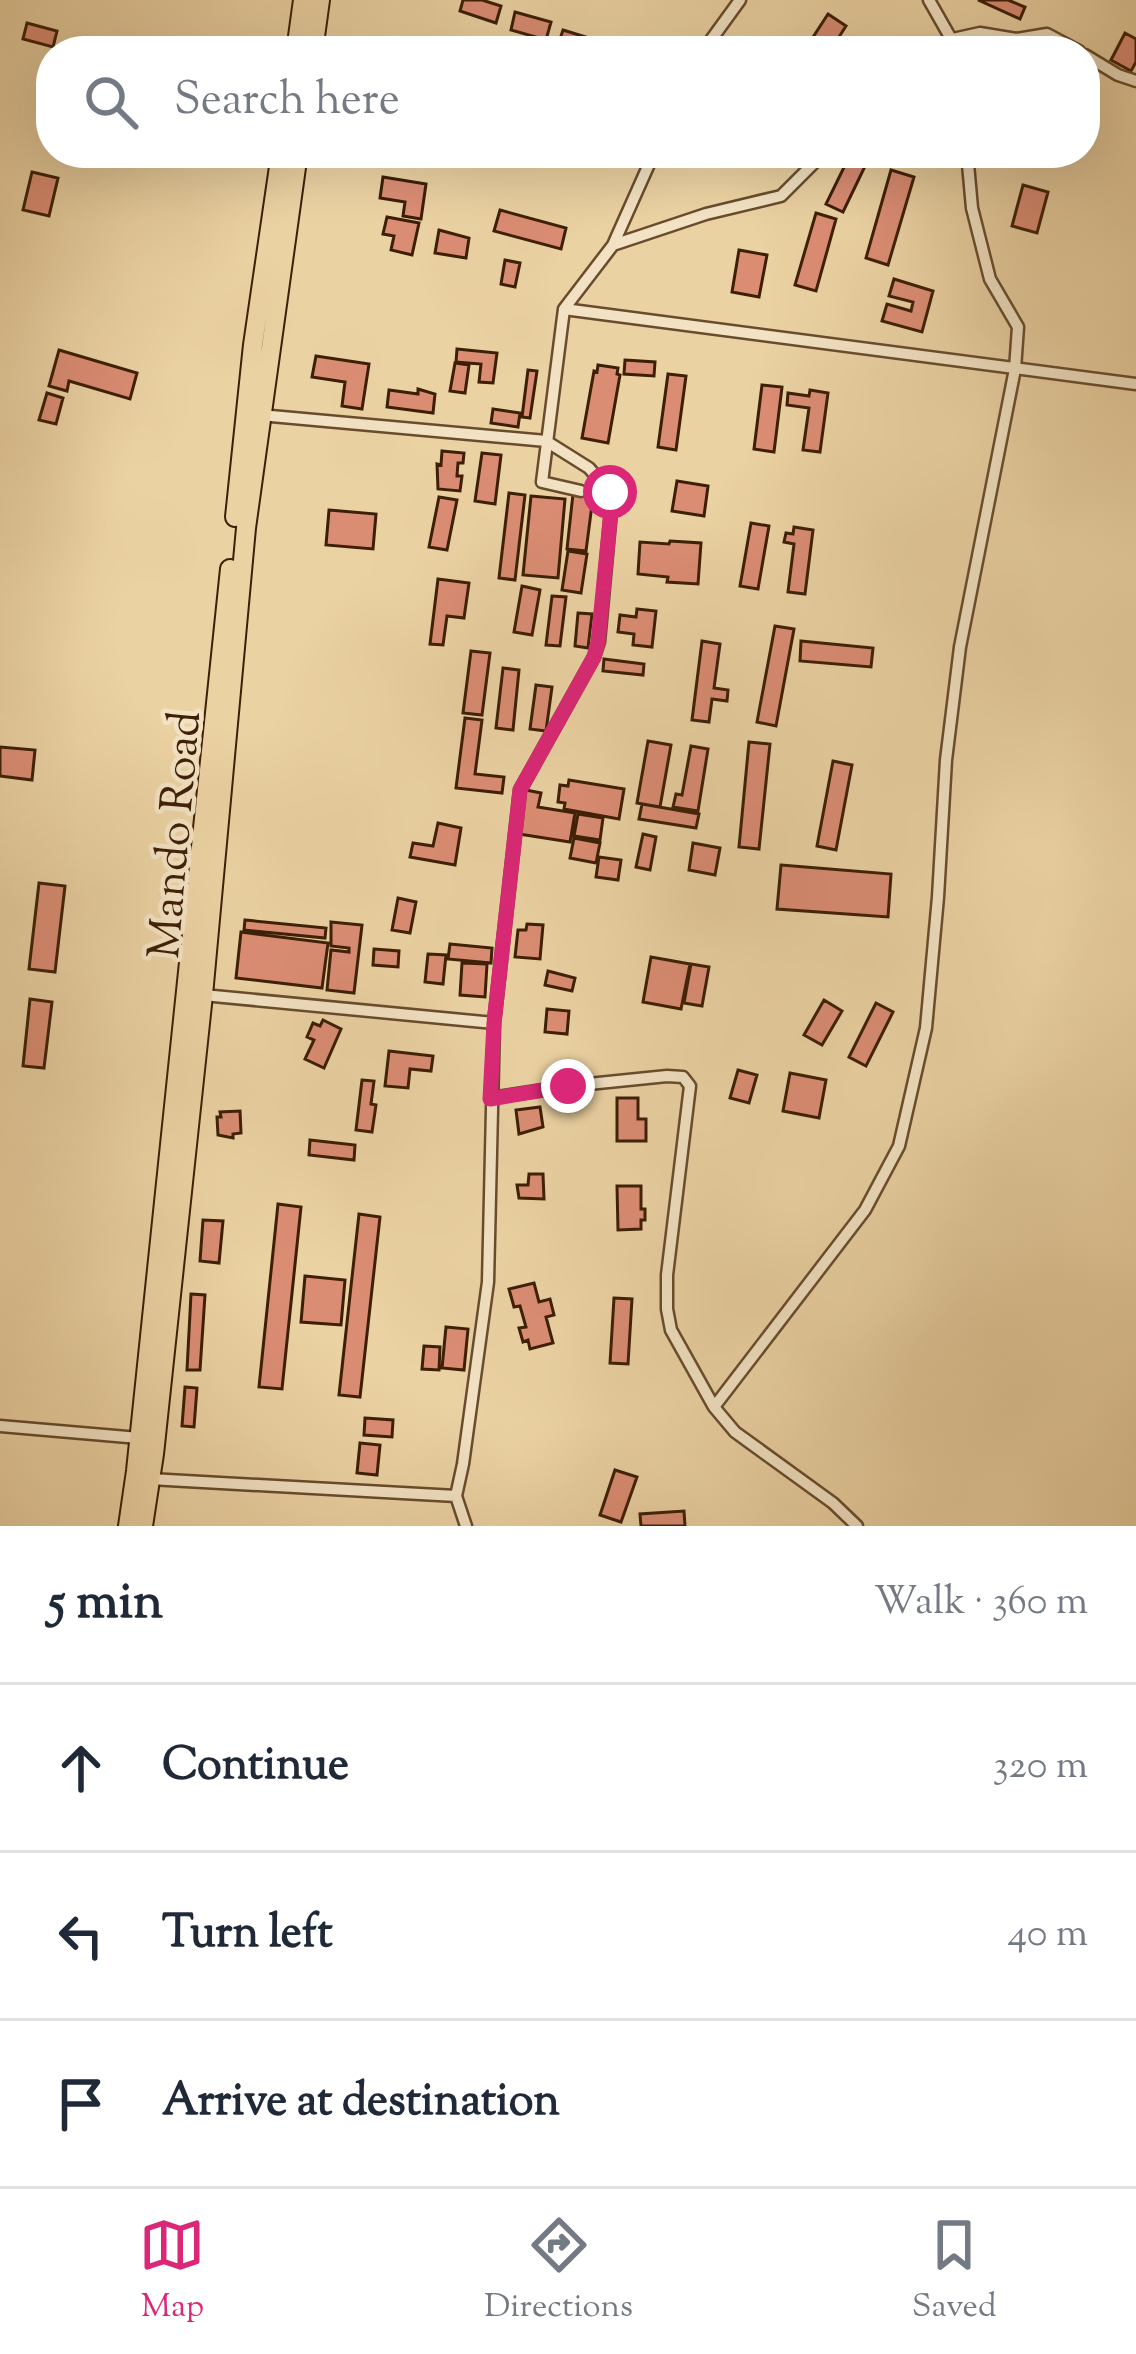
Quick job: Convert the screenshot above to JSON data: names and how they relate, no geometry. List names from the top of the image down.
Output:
{
  "streets": {
    "highway": ["Mando Road"]
  },
  "page": {
    "search": "Search here",
    "heading": ["5 min", "Walk · 360 m"],
    "list": [
      ["Continue", "320 m"],
      ["Turn left", "40 m"],
      "Arrive at destination"
    ],
    "nav": ["Map", "Directions", "Saved"]
  }
}
